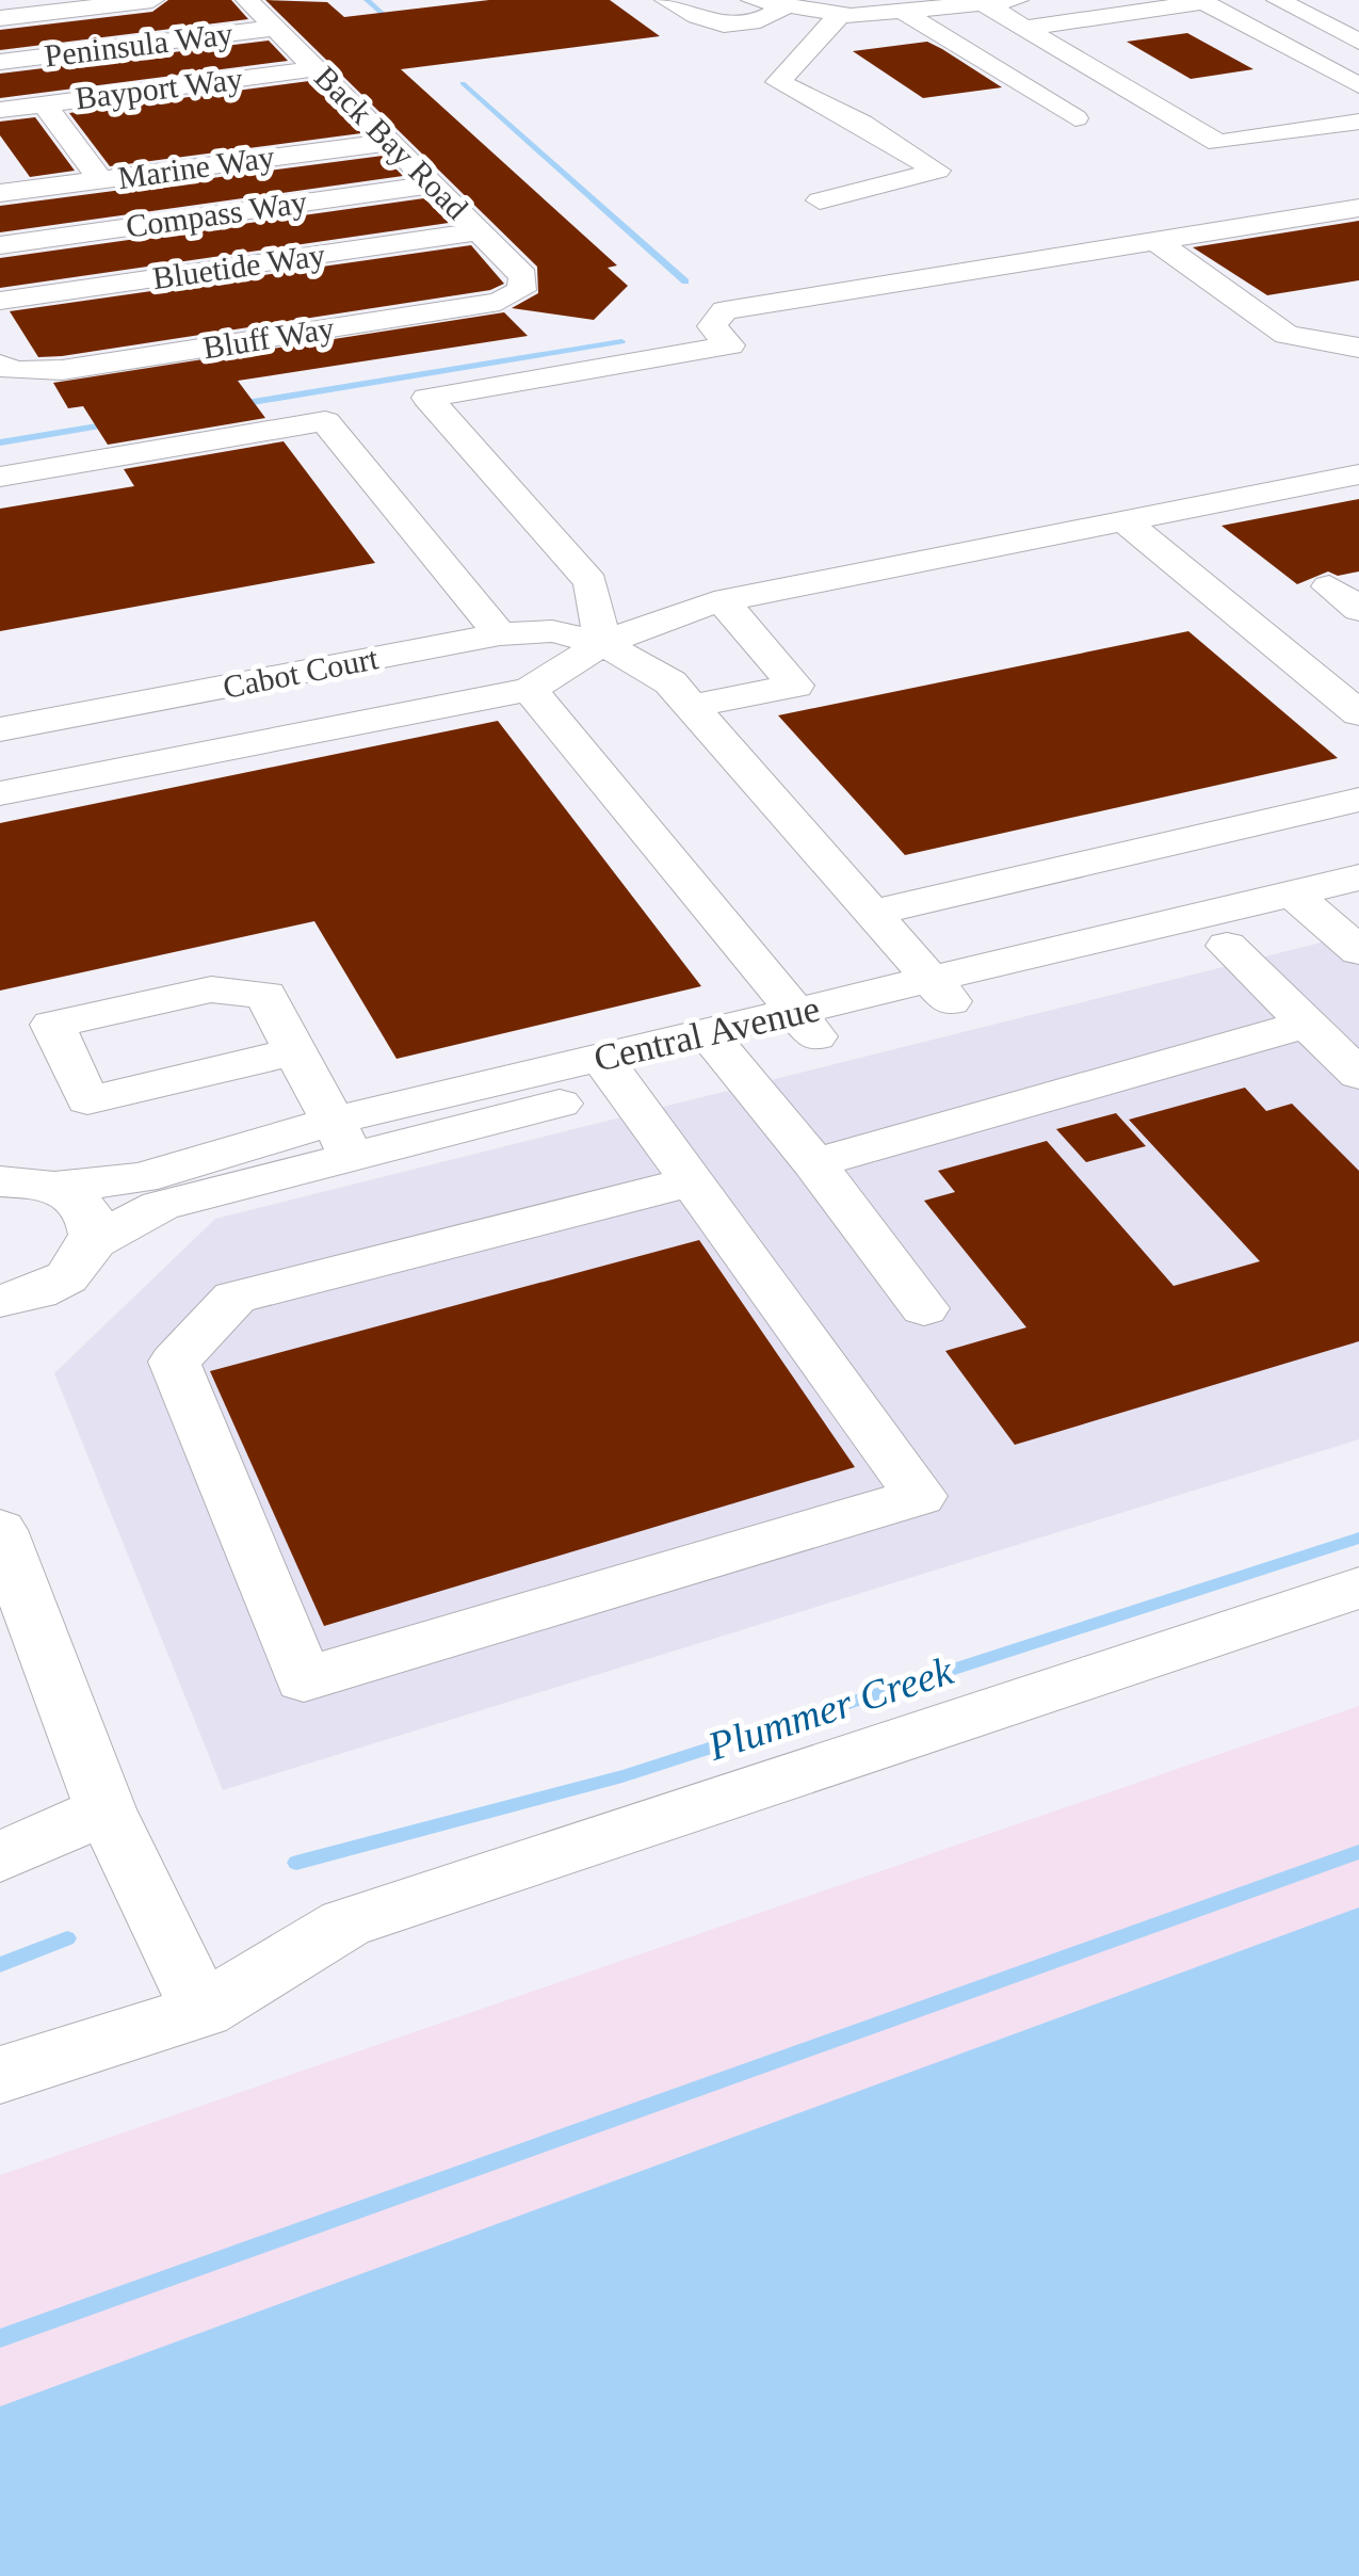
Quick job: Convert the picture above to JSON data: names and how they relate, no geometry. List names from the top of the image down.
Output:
{
  "streets": {
    "street": [
      "Peninsula Way",
      "Bayport Way",
      "Back Bay Road",
      "Marine Way",
      "Compass Way",
      "Bluetide Way",
      "Bluff Way",
      "Cabot Court",
      "Central Avenue"
    ]
  },
  "crossings": [
    ["Peninsula Way", "Back Bay Road"],
    ["Bayport Way", "Back Bay Road"],
    ["Back Bay Road", "Marine Way"],
    ["Back Bay Road", "Compass Way"],
    ["Back Bay Road", "Bluetide Way"],
    ["Back Bay Road", "Bluff Way"],
    ["Cabot Court", "Central Avenue"]
  ],
  "water": ["Plummer Creek"]
}
